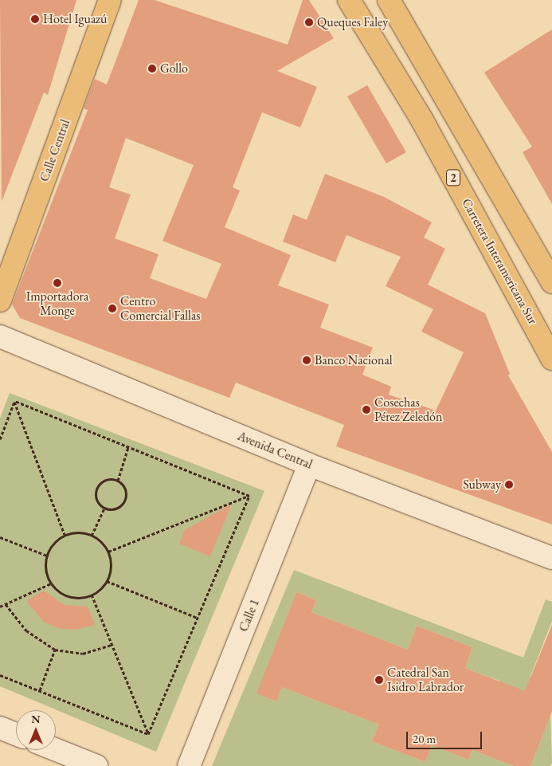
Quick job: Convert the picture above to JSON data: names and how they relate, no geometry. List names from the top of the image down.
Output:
{
  "streets": {
    "main road": ["Calle Central", "2", "Carretera Interamericana Sur"],
    "street": ["Avenida Central", "Calle 1"]
  },
  "crossings": [
    ["Avenida Central", "Calle 1"]
  ],
  "places": [
    "Hotel Iguazú",
    "Queques Faley",
    "Gollo",
    "Importadora Monge",
    "Centro Comercial Fallas",
    "Banco Nacional",
    "Cosechas Pérez Zeledón",
    "Subway",
    "Catedral San Isidro Labrador"
  ],
  "scale_bar": "20 m",
  "north": "top"
}
